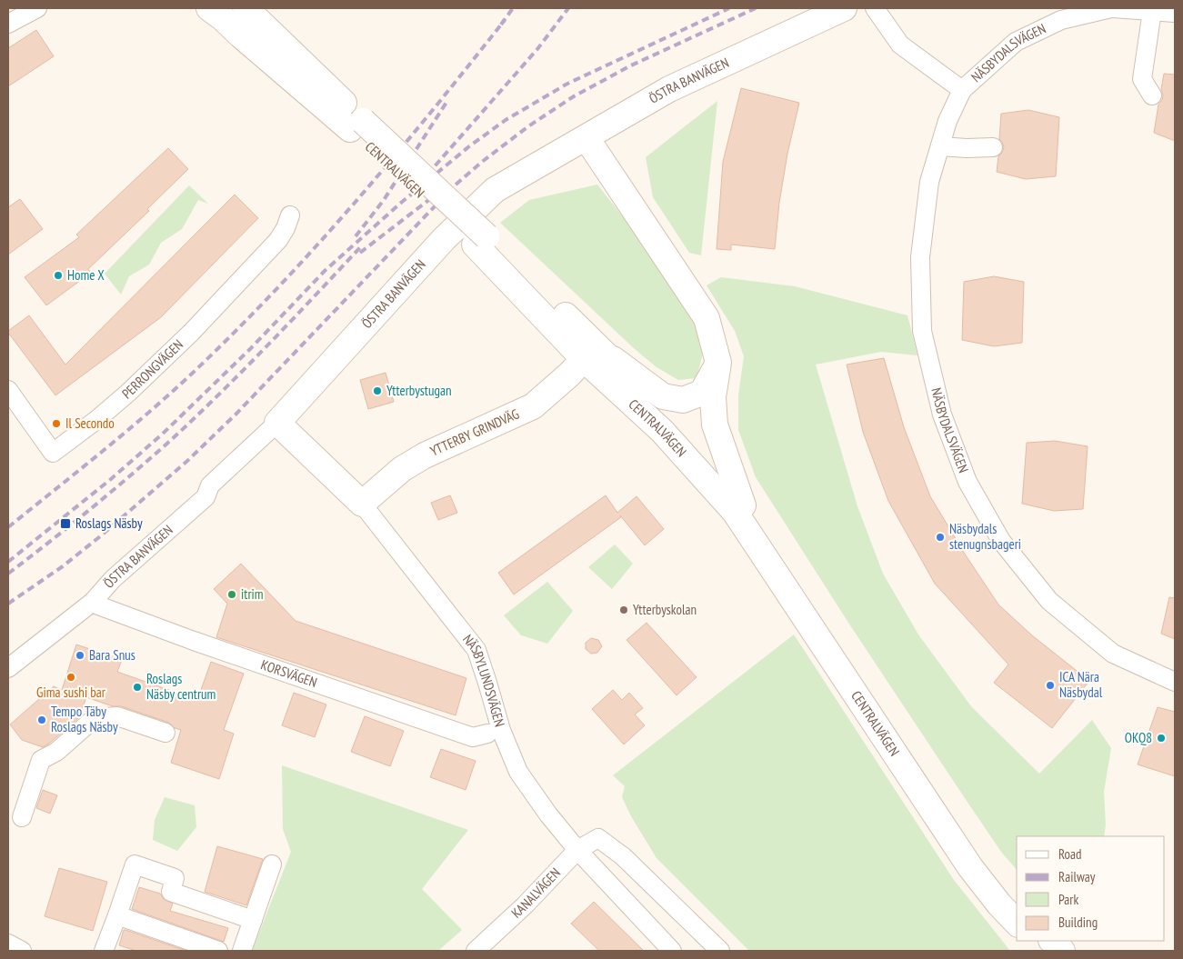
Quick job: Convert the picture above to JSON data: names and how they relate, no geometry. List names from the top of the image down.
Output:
{
  "streets": {
    "street": [
      "NÄSBYDALSVÄGEN",
      "ÖSTRA BANVÄGEN",
      "CENTRALVÄGEN",
      "PERRONGVÄGEN",
      "YTTERBY GRINDVÄG",
      "KORSVÄGEN",
      "NÄSBYLUNDSVÄGEN",
      "KANALVÄGEN"
    ]
  },
  "crossings": [
    ["ÖSTRA BANVÄGEN", "KORSVÄGEN"],
    ["ÖSTRA BANVÄGEN", "NÄSBYLUNDSVÄGEN"],
    ["CENTRALVÄGEN", "YTTERBY GRINDVÄG"],
    ["YTTERBY GRINDVÄG", "NÄSBYLUNDSVÄGEN"],
    ["NÄSBYLUNDSVÄGEN", "KANALVÄGEN"]
  ],
  "places": {
    "other": [
      "Home X",
      "Ytterbystugan",
      "Il Secondo",
      "Näsbydals stenugnsbageri",
      "itrim",
      "Ytterbyskolan",
      "Bara Snus",
      "Gima sushi bar",
      "ICA Nära Näsbydal",
      "Roslags Näsby centrum",
      "Tempo Täby Roslags Näsby",
      "OKQ8"
    ],
    "transit": ["Roslags Näsby"]
  },
  "legend": [
    "Road",
    "Railway",
    "Park",
    "Building"
  ]
}
